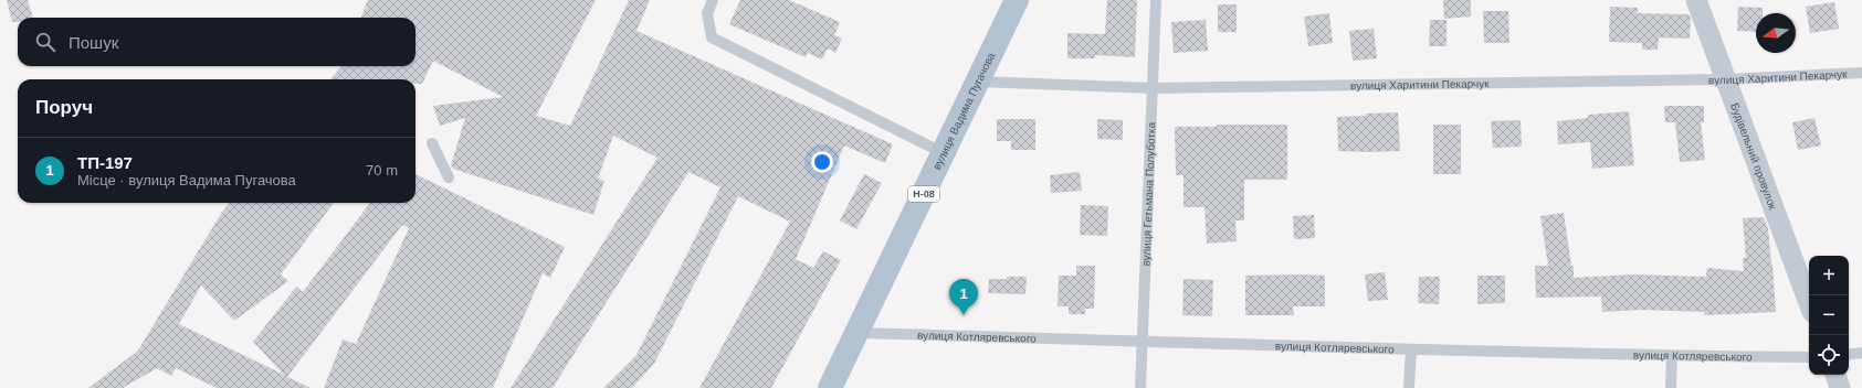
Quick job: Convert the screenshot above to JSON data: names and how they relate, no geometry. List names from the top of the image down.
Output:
{
  "streets": {
    "main road": ["вулиця Вадима Пугачова", "Н-08"],
    "street": ["Будівельний провулок"],
    "lane": ["вулиця Харитини Пекарчук", "вулиця Гетьмана Полуботка", "вулиця Котляревського"]
  },
  "crossings": [
    ["вулиця Харитини Пекарчук", "вулиця Вадима Пугачова"],
    ["вулиця Харитини Пекарчук", "Будівельний провулок"],
    ["вулиця Харитини Пекарчук", "вулиця Гетьмана Полуботка"],
    ["вулиця Вадима Пугачова", "вулиця Котляревського"],
    ["вулиця Гетьмана Полуботка", "вулиця Котляревського"]
  ],
  "north": "left",
  "page": {
    "search": "Пошук",
    "heading": "Поруч",
    "list": [
      {
        "mark": "1",
        "name": "ТП-197",
        "note": "Місце · вулиця Вадима Пугачова",
        "value": "70 m"
      }
    ],
    "map_buttons": ["+", "−"],
    "pins": "1"
  }
}
